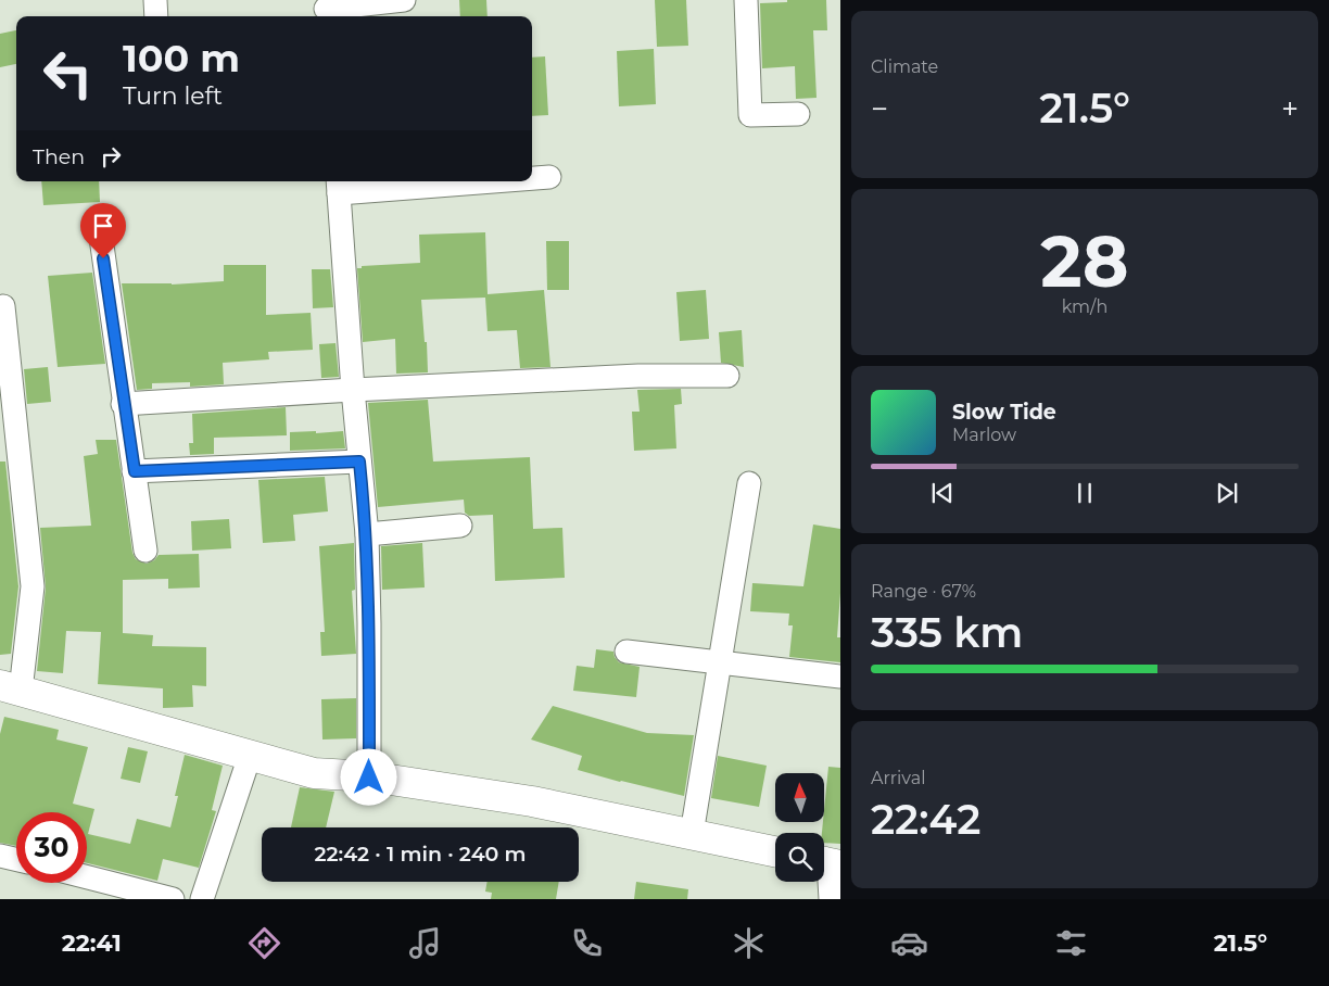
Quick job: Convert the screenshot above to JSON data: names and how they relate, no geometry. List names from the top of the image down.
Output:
{
  "north": "top",
  "page": {
    "tile": [
      "Climate",
      ["28", "km/h"],
      ["Range · 67%", "335 km"],
      ["Arrival", "22:42"]
    ],
    "turn": ["100 m", "Turn left"],
    "heat": ["−", "21.5°", "+"],
    "then": "Then",
    "song": ["Slow Tide", "Marlow"],
    "limit": "30",
    "trip": "22:42 · 1 min · 240 m",
    "tabs": ["22:41", "21.5°"]
  }
}
